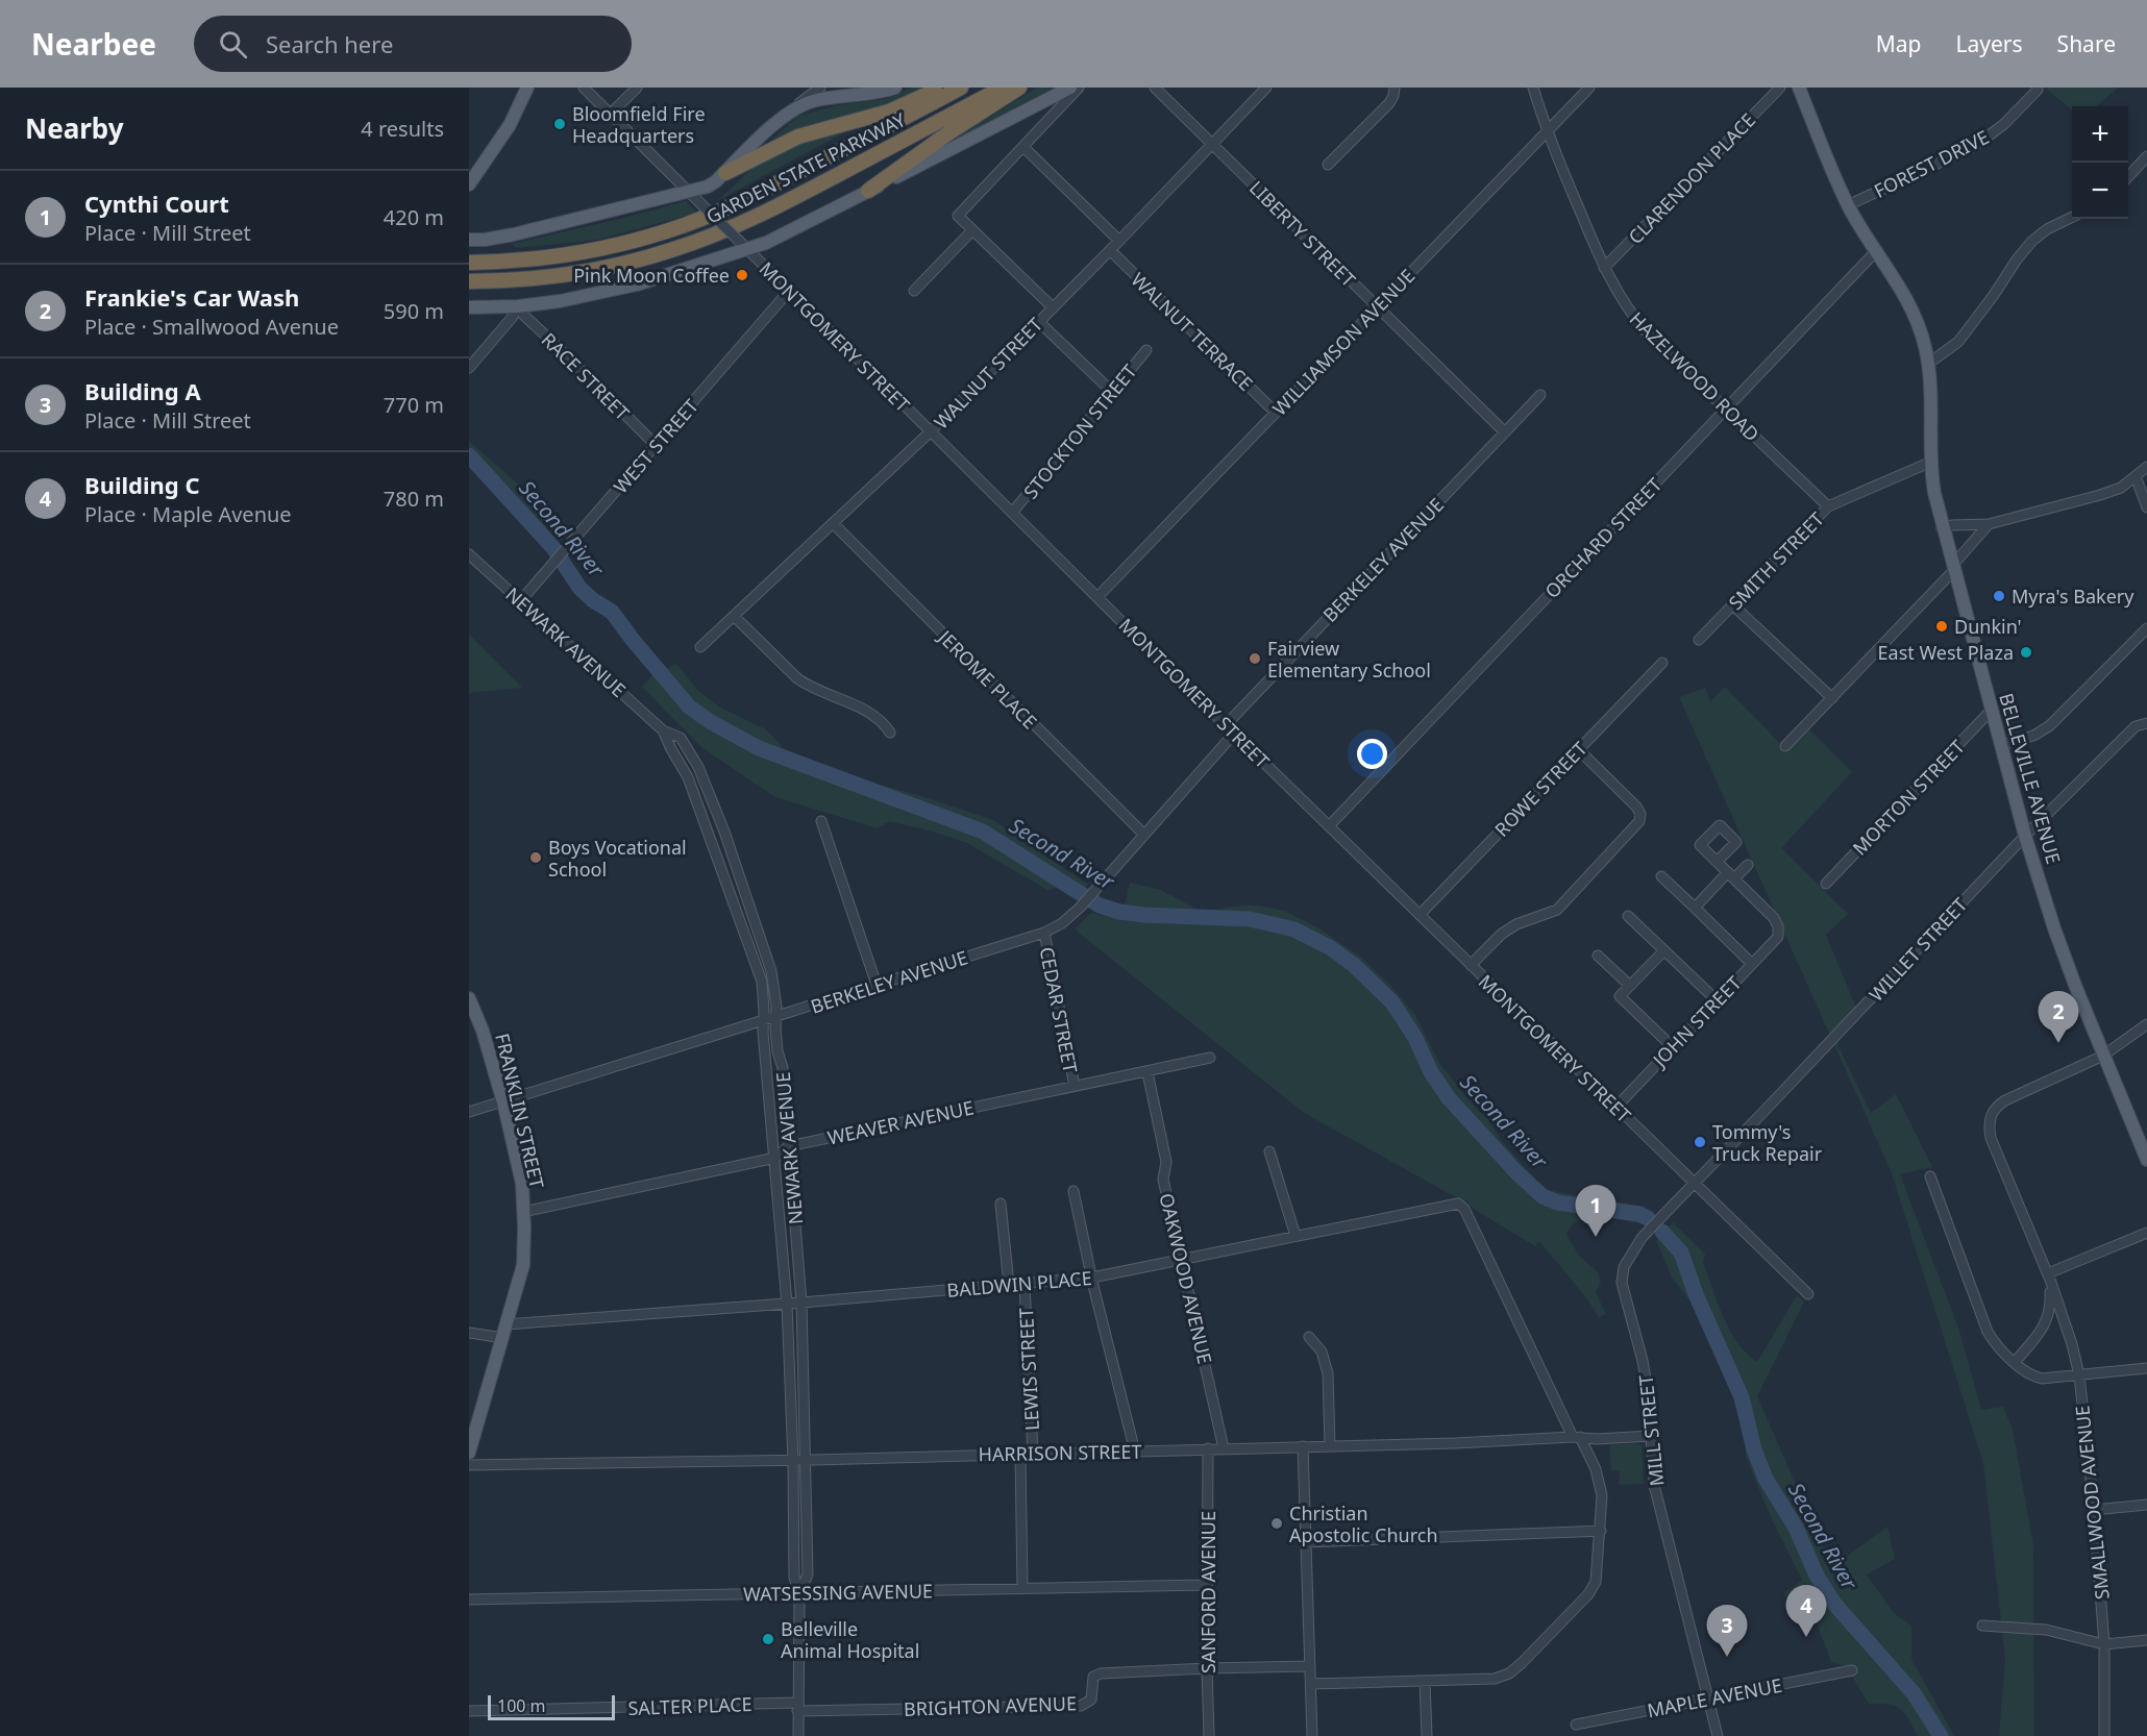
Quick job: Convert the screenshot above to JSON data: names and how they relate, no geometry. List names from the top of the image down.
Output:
{
  "streets": {
    "highway": ["GARDEN STATE PARKWAY"],
    "main road": ["BELLEVILLE AVENUE", "FRANKLIN STREET"],
    "street": [
      "FOREST DRIVE",
      "CLARENDON PLACE",
      "LIBERTY STREET",
      "WALNUT TERRACE",
      "MONTGOMERY STREET",
      "WILLIAMSON AVENUE",
      "WALNUT STREET",
      "RACE STREET",
      "HAZELWOOD ROAD",
      "STOCKTON STREET",
      "WEST STREET",
      "ORCHARD STREET",
      "BERKELEY AVENUE",
      "SMITH STREET",
      "NEWARK AVENUE",
      "JEROME PLACE",
      "ROWE STREET",
      "MORTON STREET",
      "WILLET STREET",
      "CEDAR STREET",
      "JOHN STREET",
      "WEAVER AVENUE",
      "OAKWOOD AVENUE",
      "BALDWIN PLACE",
      "LEWIS STREET",
      "MILL STREET",
      "HARRISON STREET",
      "SMALLWOOD AVENUE",
      "WATSESSING AVENUE",
      "SANFORD AVENUE",
      "MAPLE AVENUE",
      "SALTER PLACE",
      "BRIGHTON AVENUE"
    ]
  },
  "crossings": [
    ["FOREST DRIVE", "BELLEVILLE AVENUE"],
    ["CLARENDON PLACE", "HAZELWOOD ROAD"],
    ["LIBERTY STREET", "WILLIAMSON AVENUE"],
    ["LIBERTY STREET", "WALNUT STREET"],
    ["LIBERTY STREET", "BERKELEY AVENUE"],
    ["WALNUT TERRACE", "WILLIAMSON AVENUE"],
    ["WALNUT TERRACE", "WALNUT STREET"],
    ["MONTGOMERY STREET", "WILLIAMSON AVENUE"],
    ["MONTGOMERY STREET", "WALNUT STREET"],
    ["MONTGOMERY STREET", "STOCKTON STREET"],
    ["MONTGOMERY STREET", "WEST STREET"],
    ["MONTGOMERY STREET", "ORCHARD STREET"],
    ["MONTGOMERY STREET", "BERKELEY AVENUE"],
    ["MONTGOMERY STREET", "ROWE STREET"],
    ["MONTGOMERY STREET", "WILLET STREET"],
    ["MONTGOMERY STREET", "JOHN STREET"],
    ["MONTGOMERY STREET", "MILL STREET"],
    ["WILLIAMSON AVENUE", "HAZELWOOD ROAD"],
    ["WALNUT STREET", "JEROME PLACE"],
    ["RACE STREET", "WEST STREET"],
    ["HAZELWOOD ROAD", "ORCHARD STREET"],
    ["HAZELWOOD ROAD", "SMITH STREET"],
    ["WEST STREET", "NEWARK AVENUE"],
    ["ORCHARD STREET", "BELLEVILLE AVENUE"],
    ["BERKELEY AVENUE", "NEWARK AVENUE"],
    ["BERKELEY AVENUE", "JEROME PLACE"],
    ["BERKELEY AVENUE", "CEDAR STREET"],
    ["BERKELEY AVENUE", "FRANKLIN STREET"],
    ["SMITH STREET", "BELLEVILLE AVENUE"],
    ["NEWARK AVENUE", "WEAVER AVENUE"],
    ["NEWARK AVENUE", "BALDWIN PLACE"],
    ["NEWARK AVENUE", "HARRISON STREET"],
    ["NEWARK AVENUE", "WATSESSING AVENUE"],
    ["NEWARK AVENUE", "SALTER PLACE"],
    ["NEWARK AVENUE", "BRIGHTON AVENUE"],
    ["BELLEVILLE AVENUE", "MORTON STREET"],
    ["BELLEVILLE AVENUE", "WILLET STREET"],
    ["BELLEVILLE AVENUE", "SMALLWOOD AVENUE"],
    ["WILLET STREET", "MILL STREET"],
    ["CEDAR STREET", "WEAVER AVENUE"],
    ["FRANKLIN STREET", "WEAVER AVENUE"],
    ["FRANKLIN STREET", "BALDWIN PLACE"],
    ["WEAVER AVENUE", "OAKWOOD AVENUE"],
    ["OAKWOOD AVENUE", "BALDWIN PLACE"],
    ["OAKWOOD AVENUE", "HARRISON STREET"],
    ["BALDWIN PLACE", "LEWIS STREET"],
    ["BALDWIN PLACE", "HARRISON STREET"],
    ["LEWIS STREET", "HARRISON STREET"],
    ["MILL STREET", "HARRISON STREET"],
    ["MILL STREET", "MAPLE AVENUE"],
    ["HARRISON STREET", "SANFORD AVENUE"],
    ["WATSESSING AVENUE", "SANFORD AVENUE"],
    ["SANFORD AVENUE", "BRIGHTON AVENUE"],
    ["SALTER PLACE", "BRIGHTON AVENUE"]
  ],
  "water": ["Second River"],
  "places": [
    "Bloomfield Fire Headquarters",
    "Pink Moon Coffee",
    "Myra's Bakery",
    "Dunkin'",
    "East West Plaza",
    "Fairview Elementary School",
    "Boys Vocational School",
    "Tommy's Truck Repair",
    "Christian Apostolic Church",
    "Belleville Animal Hospital"
  ],
  "scale_bar": "100 m",
  "page": {
    "header": "Nearbee",
    "search": "Search here",
    "nav": ["Map", "Layers", "Share"],
    "heading": ["Nearby", "4 results"],
    "map_buttons": ["+", "−"],
    "list": [
      {
        "mark": "1",
        "name": "Cynthi Court",
        "note": "Place · Mill Street",
        "value": "420 m"
      },
      {
        "mark": "2",
        "name": "Frankie's Car Wash",
        "note": "Place · Smallwood Avenue",
        "value": "590 m"
      },
      {
        "mark": "3",
        "name": "Building A",
        "note": "Place · Mill Street",
        "value": "770 m"
      },
      {
        "mark": "4",
        "name": "Building C",
        "note": "Place · Maple Avenue",
        "value": "780 m"
      }
    ],
    "pins": [
      "2",
      "1",
      "4",
      "3"
    ],
    "scale": "100 m"
  }
}
